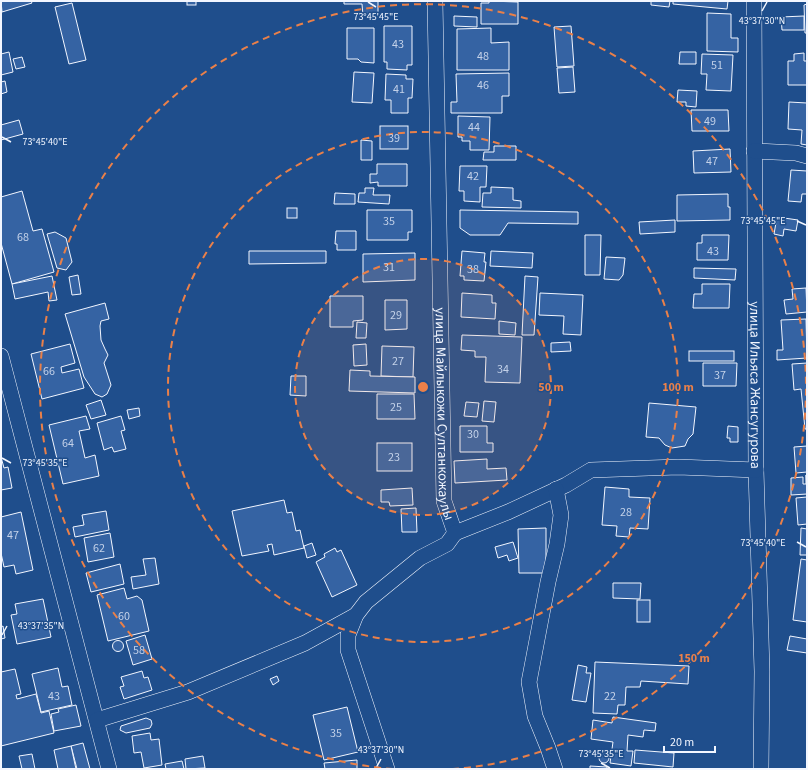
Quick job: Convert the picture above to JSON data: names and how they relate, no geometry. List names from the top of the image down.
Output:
{
  "streets": {
    "street": ["улица Ильяса Жансугурова", "улица Майлыкожи Султанкожаулы"]
  },
  "house_numbers": [
    "43",
    "48",
    "51",
    "46",
    "41",
    "49",
    "44",
    "39",
    "47",
    "42",
    "35",
    "68",
    "43",
    "31",
    "38",
    "29",
    "27",
    "34",
    "66",
    "37",
    "25",
    "30",
    "64",
    "23",
    "28",
    "47",
    "62",
    "60",
    "58",
    "43",
    "22",
    "35"
  ],
  "scale_bar": "20 m",
  "coordinates": [
    "73°45'45\"E",
    "43°37'30\"N",
    "73°45'40\"E",
    "73°45'35\"E",
    "43°37'35\"N"
  ],
  "rings": ["50 m", "100 m", "150 m"]
}
